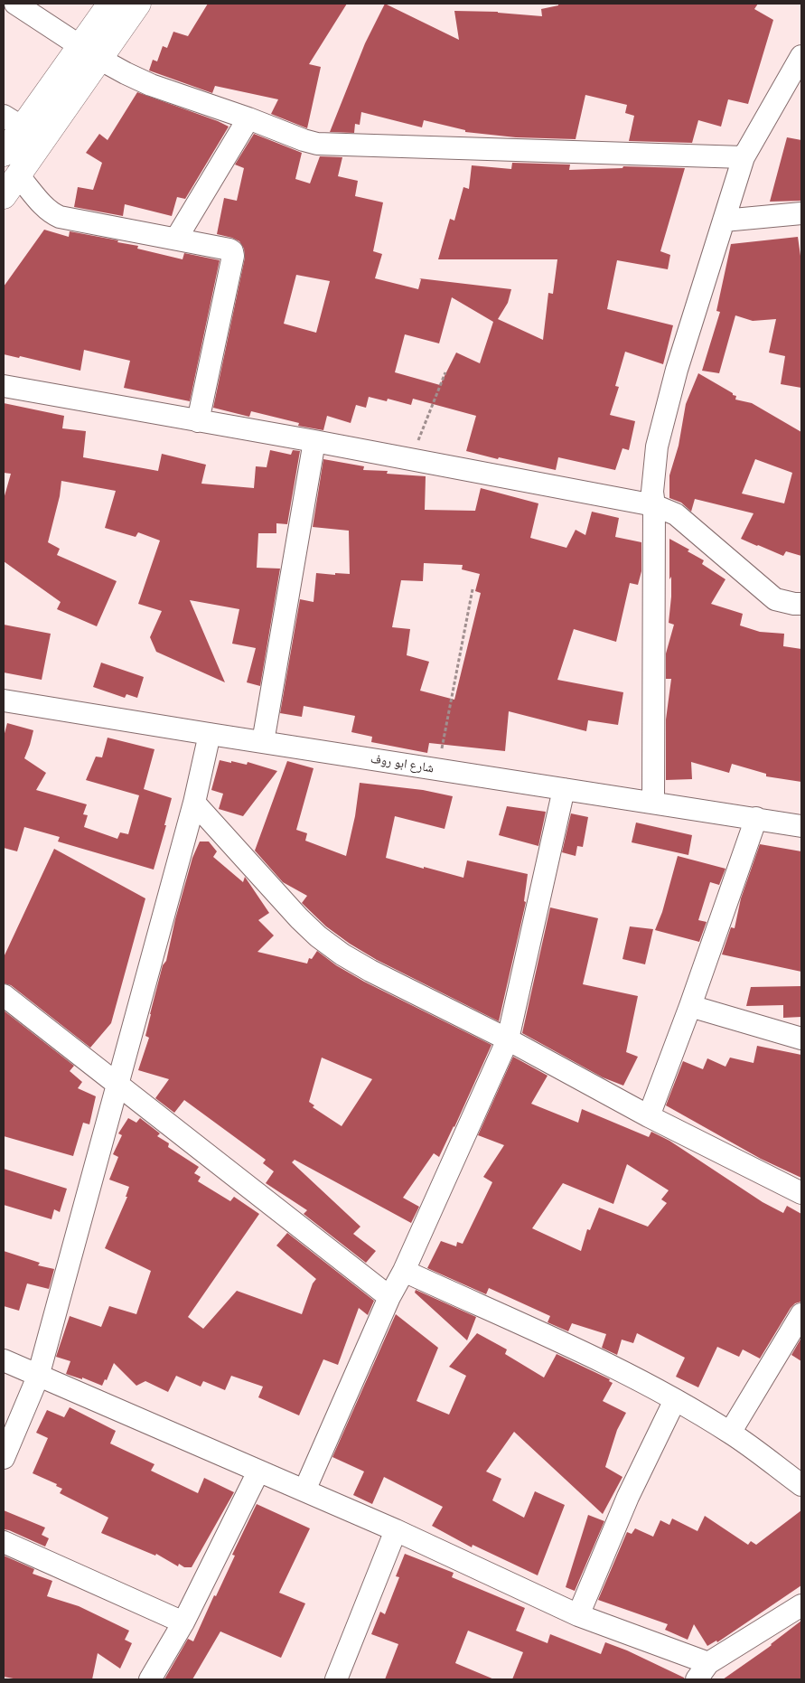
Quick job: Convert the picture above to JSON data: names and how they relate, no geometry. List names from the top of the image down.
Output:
{
  "streets": {
    "street": ["شارع ابو روف"]
  }
}
